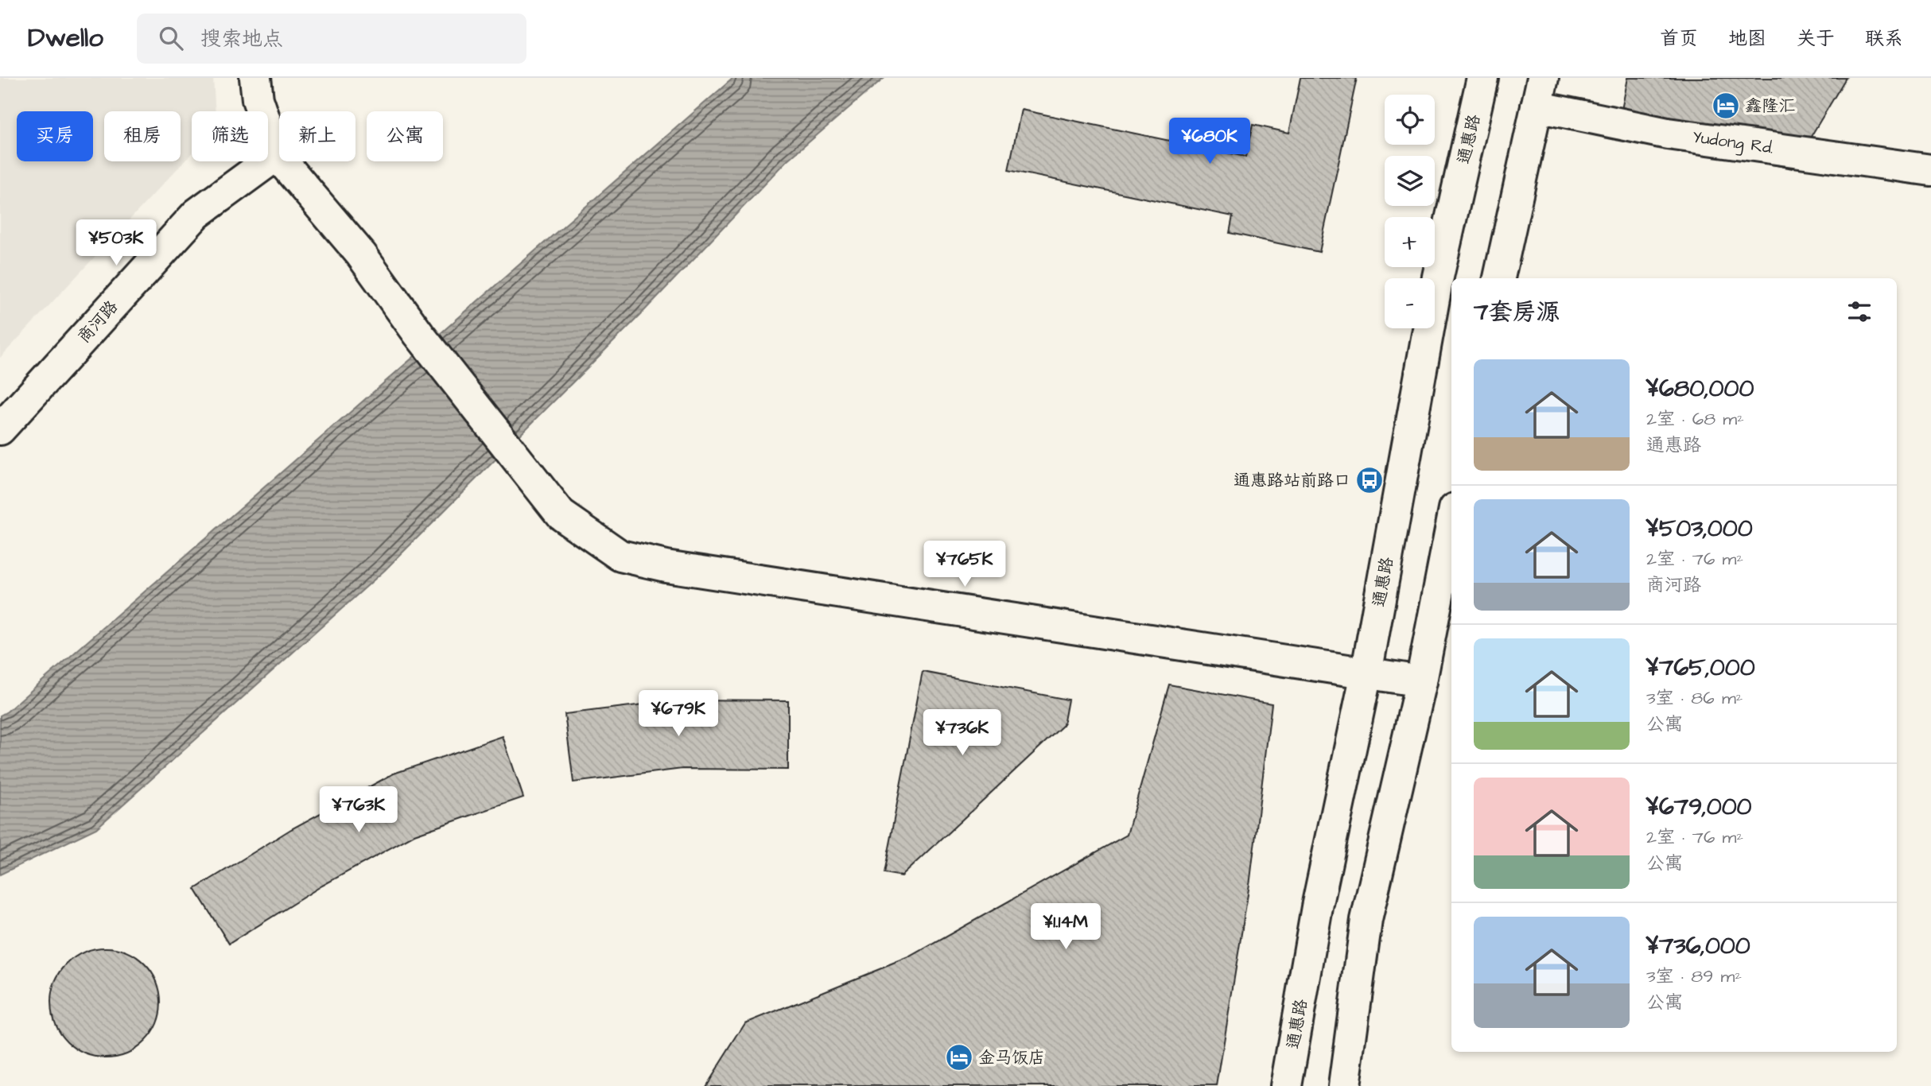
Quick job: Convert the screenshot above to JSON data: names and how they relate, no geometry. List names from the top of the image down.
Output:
{
  "streets": {
    "street": ["通惠路", "Yudong Rd.", "商河路"]
  },
  "places": {
    "hotel": ["鑫隆汇", "金马饭店"],
    "bus stop": ["通惠路站前路口"]
  },
  "page": {
    "header": "Dwello",
    "search": "搜索地点",
    "nav": [
      "首页",
      "地图",
      "关于",
      "联系"
    ],
    "map_buttons": ["+", "−"],
    "chip": [
      "买房",
      "租房",
      "筛选",
      "新上",
      "公寓"
    ],
    "price": [
      "¥680K",
      "¥503K",
      "¥765K",
      "¥679K",
      "¥736K",
      "¥763K",
      "¥1.14M"
    ],
    "heading": "7套房源",
    "list": [
      {
        "name": "¥680,000",
        "note": "2室 · 68 m² · 通惠路"
      },
      {
        "name": "¥503,000",
        "note": "2室 · 76 m² · 商河路"
      },
      {
        "name": "¥765,000",
        "note": "3室 · 86 m² · 公寓"
      },
      {
        "name": "¥679,000",
        "note": "2室 · 76 m² · 公寓"
      },
      {
        "name": "¥736,000",
        "note": "3室 · 89 m² · 公寓"
      }
    ]
  }
}
